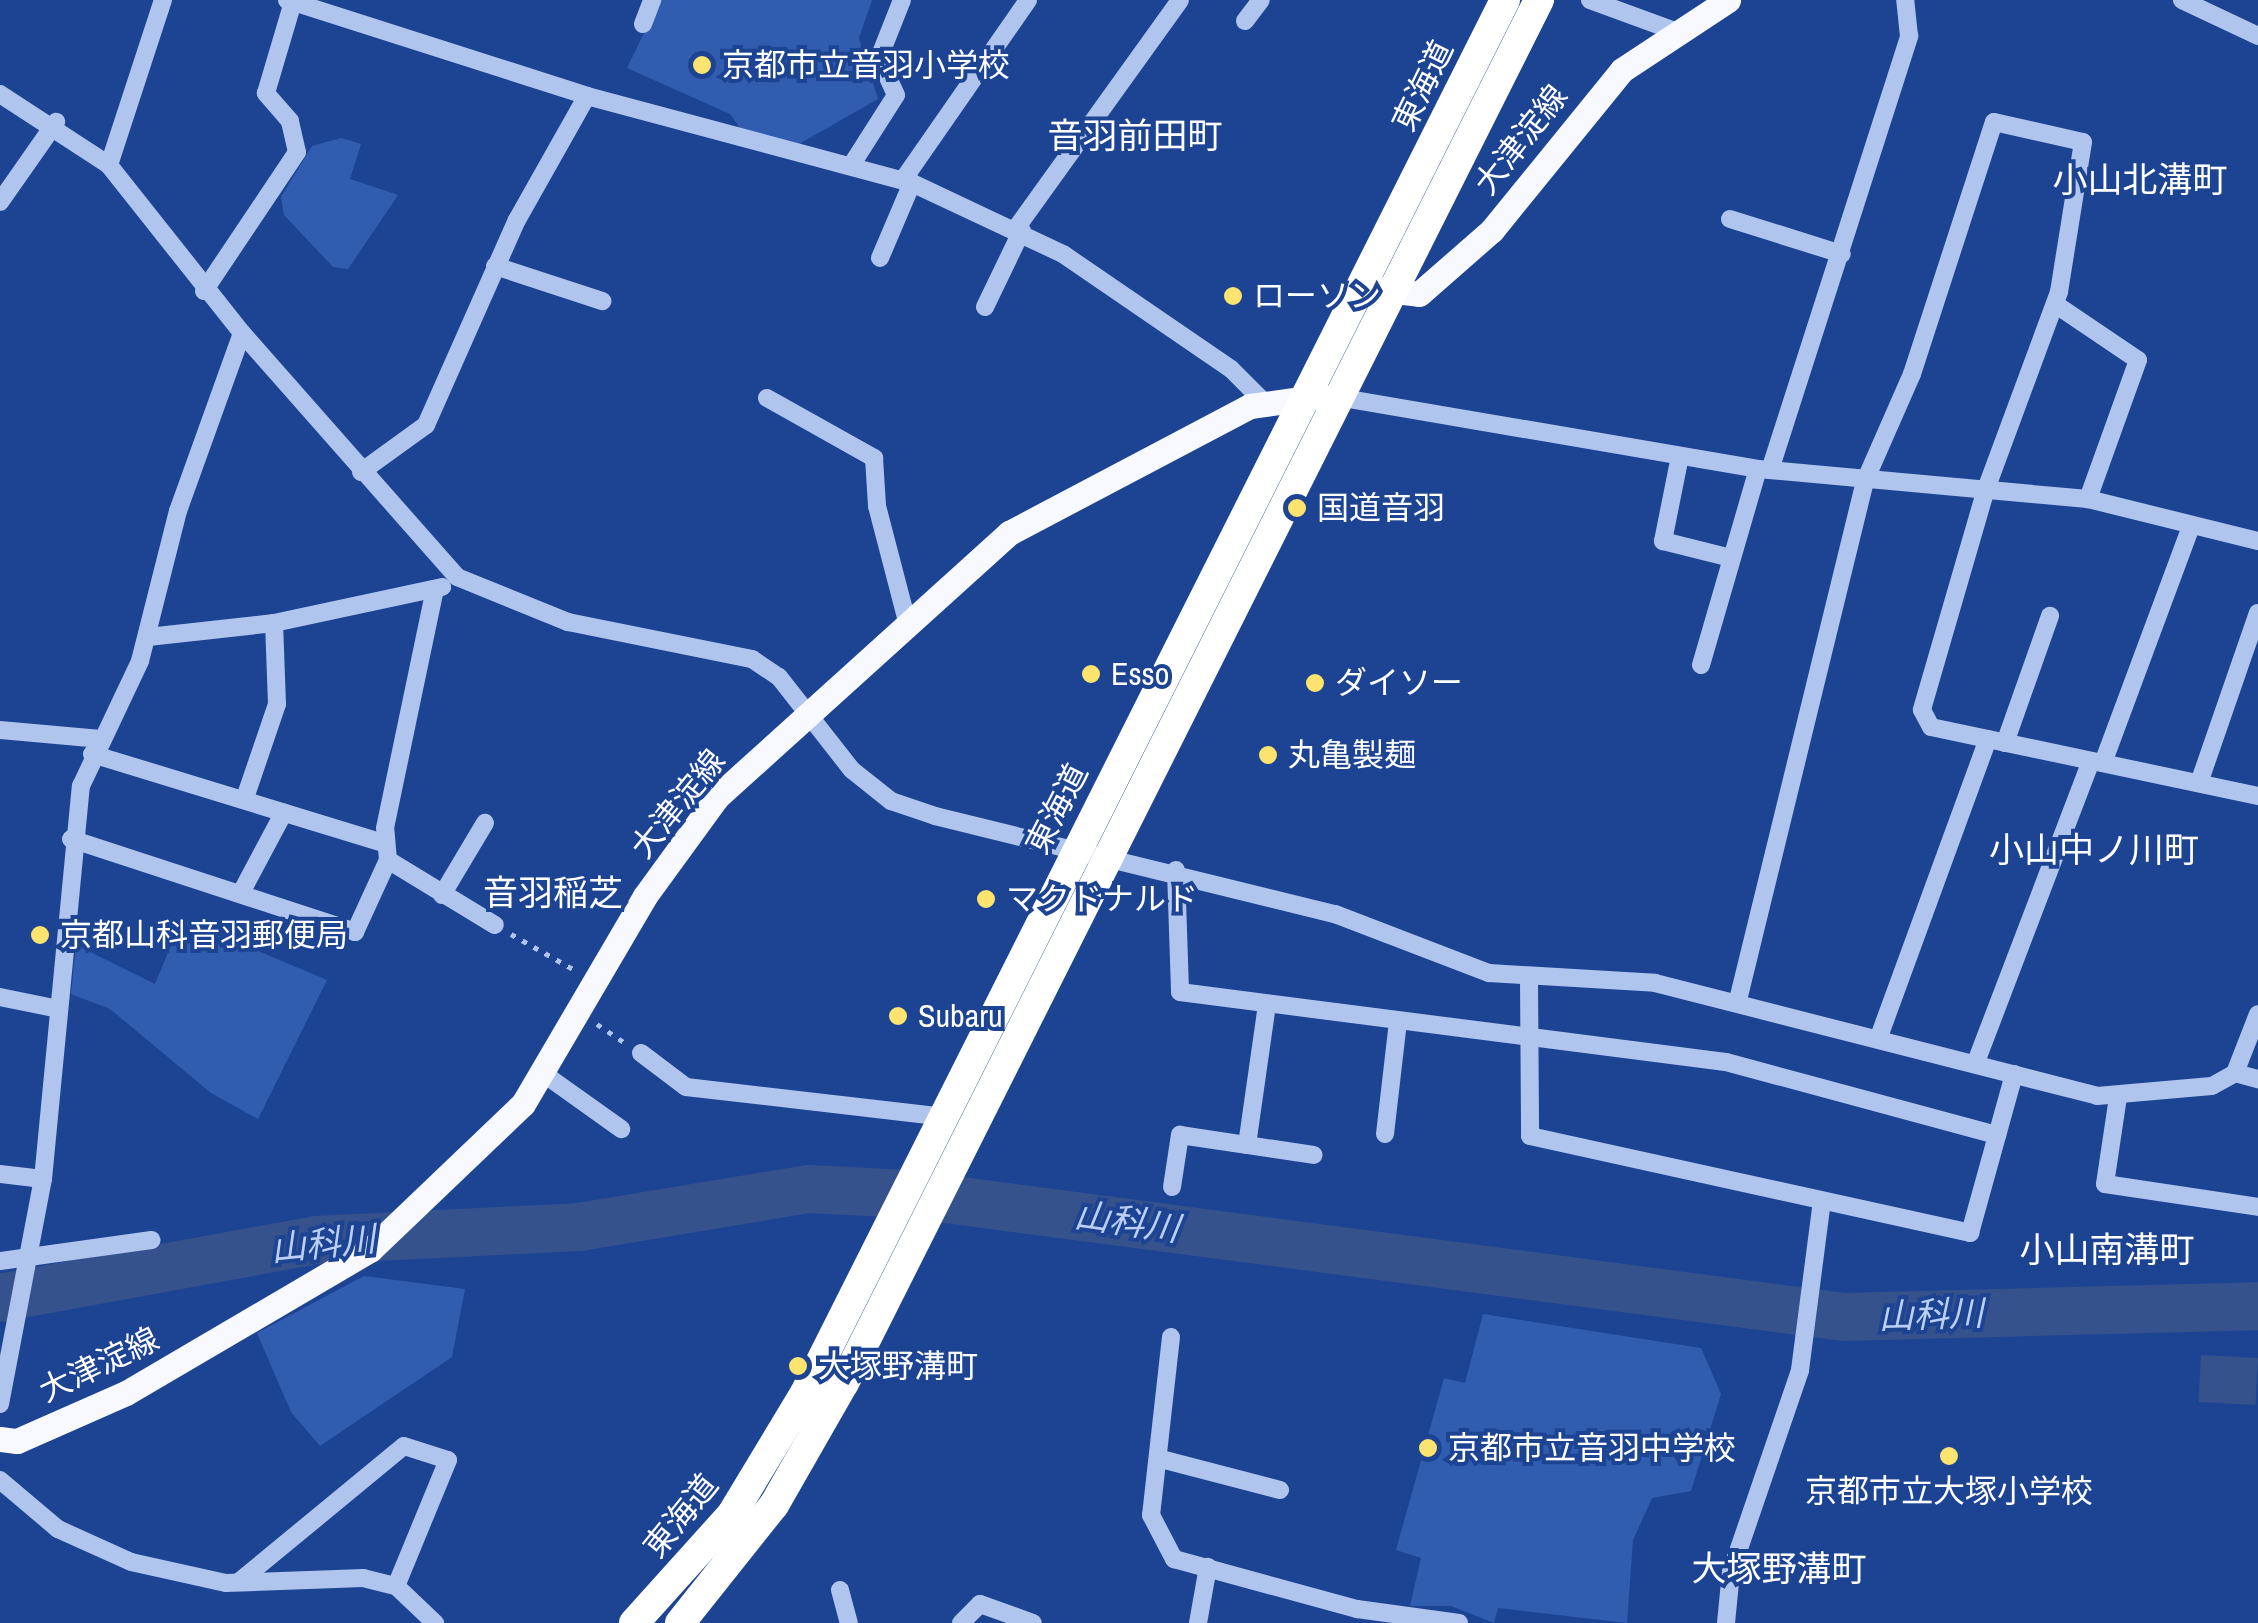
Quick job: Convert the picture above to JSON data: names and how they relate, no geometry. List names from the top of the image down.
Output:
{
  "streets": {
    "highway": ["東海道"],
    "main road": ["大津淀線"]
  },
  "crossings": [
    ["東海道", "大津淀線"]
  ],
  "districts": [
    "音羽前田町",
    "小山北溝町",
    "小山中ノ川町",
    "音羽稲芝",
    "小山南溝町",
    "大塚野溝町"
  ],
  "water": ["山科川"],
  "places": [
    "京都市立音羽小学校",
    "ローソン",
    "国道音羽",
    "Esso",
    "ダイソー",
    "丸亀製麺",
    "マクドナルド",
    "京都山科音羽郵便局",
    "Subaru",
    "大塚野溝町",
    "京都市立音羽中学校",
    "京都市立大塚小学校"
  ]
}
